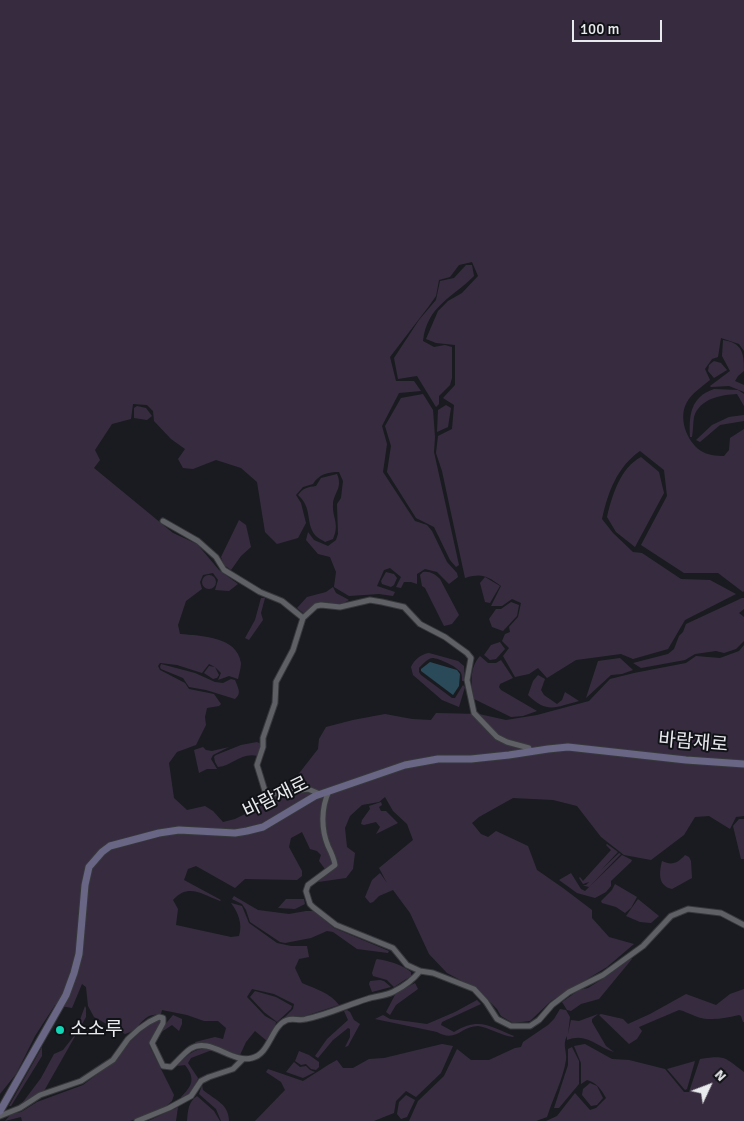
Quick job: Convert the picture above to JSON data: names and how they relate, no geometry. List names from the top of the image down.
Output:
{
  "streets": {
    "street": ["바람재로"]
  },
  "places": ["소소루"],
  "scale_bar": "100 m",
  "north": "top right"
}
